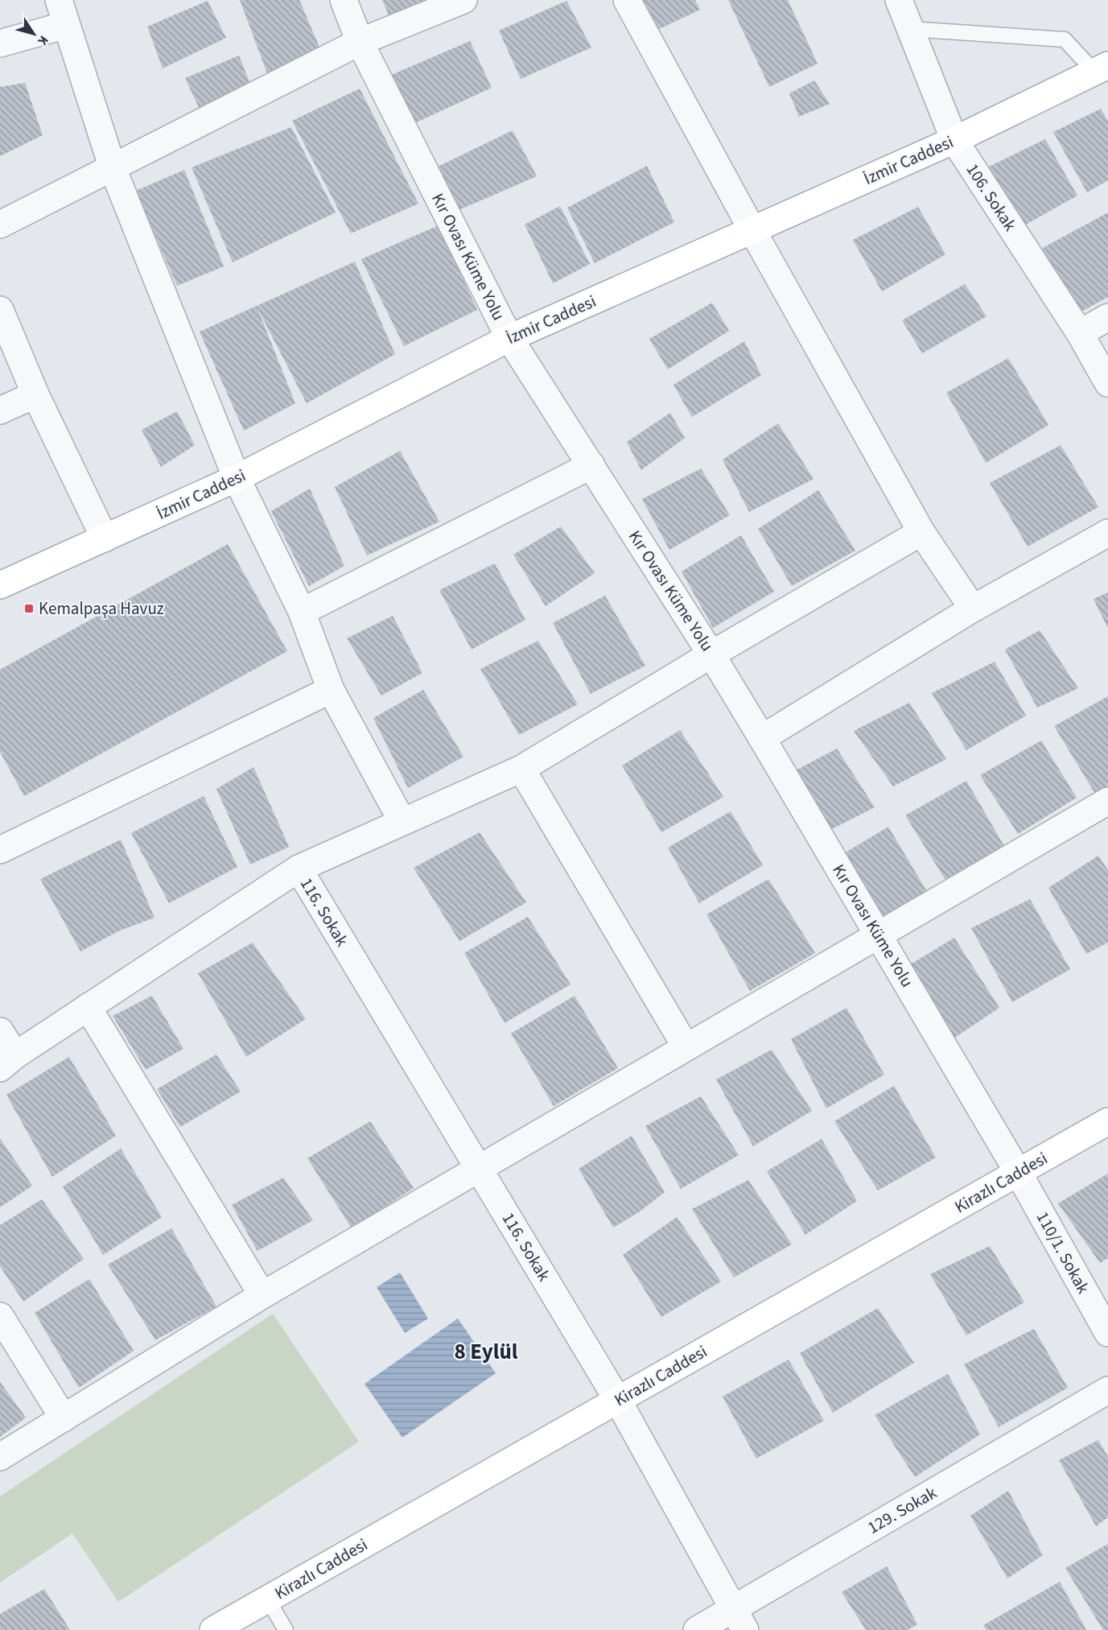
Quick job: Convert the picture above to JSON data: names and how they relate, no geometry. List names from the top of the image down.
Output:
{
  "streets": {
    "main road": ["İzmir Caddesi", "Kirazlı Caddesi"],
    "street": [
      "106. Sokak",
      "Kır Ovası Küme Yolu",
      "116. Sokak",
      "110/1. Sokak",
      "129. Sokak"
    ]
  },
  "crossings": [
    ["İzmir Caddesi", "106. Sokak"],
    ["İzmir Caddesi", "Kır Ovası Küme Yolu"],
    ["Kır Ovası Küme Yolu", "Kirazlı Caddesi"],
    ["Kır Ovası Küme Yolu", "110/1. Sokak"],
    ["116. Sokak", "Kirazlı Caddesi"],
    ["116. Sokak", "129. Sokak"],
    ["Kirazlı Caddesi", "110/1. Sokak"]
  ],
  "districts": ["8 Eylül"],
  "places": {
    "transit": ["Kemalpaşa Havuz"]
  },
  "north": "bottom right"
}
